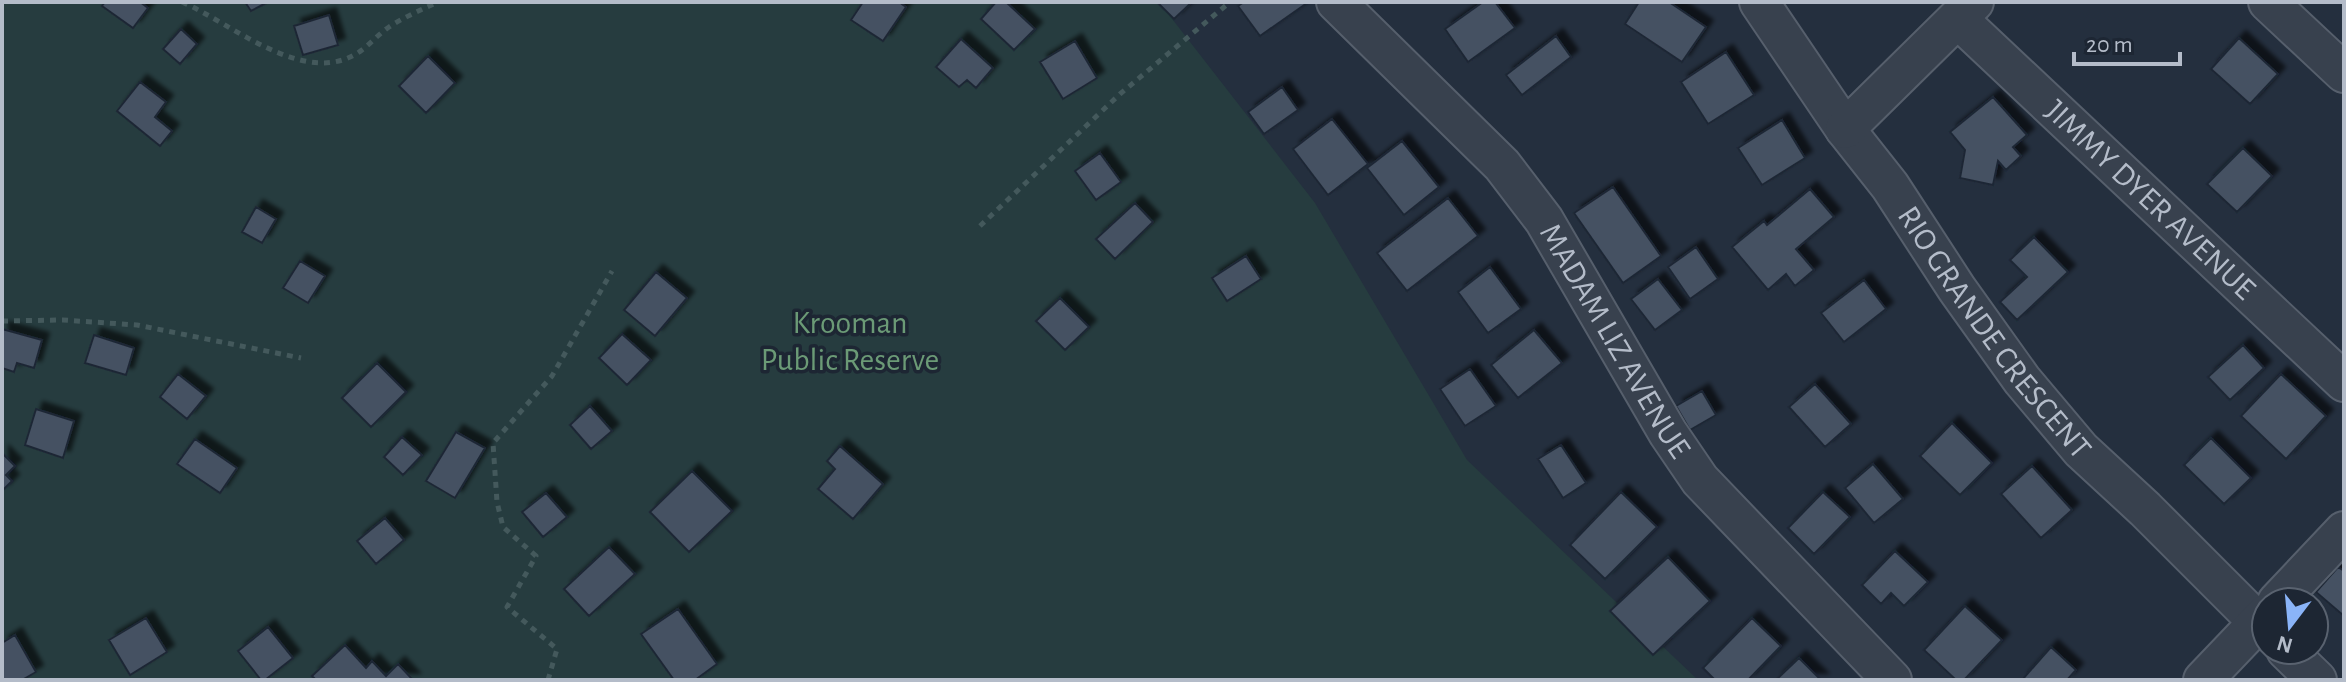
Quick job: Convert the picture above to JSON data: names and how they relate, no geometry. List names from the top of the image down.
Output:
{
  "streets": {
    "street": ["JIMMY DYER AVENUE", "RIO GRANDE CRESCENT", "MADAM LIZ AVENUE"]
  },
  "parks": ["Krooman Public Reserve"],
  "scale_bar": "20 m",
  "north": "bottom"
}
